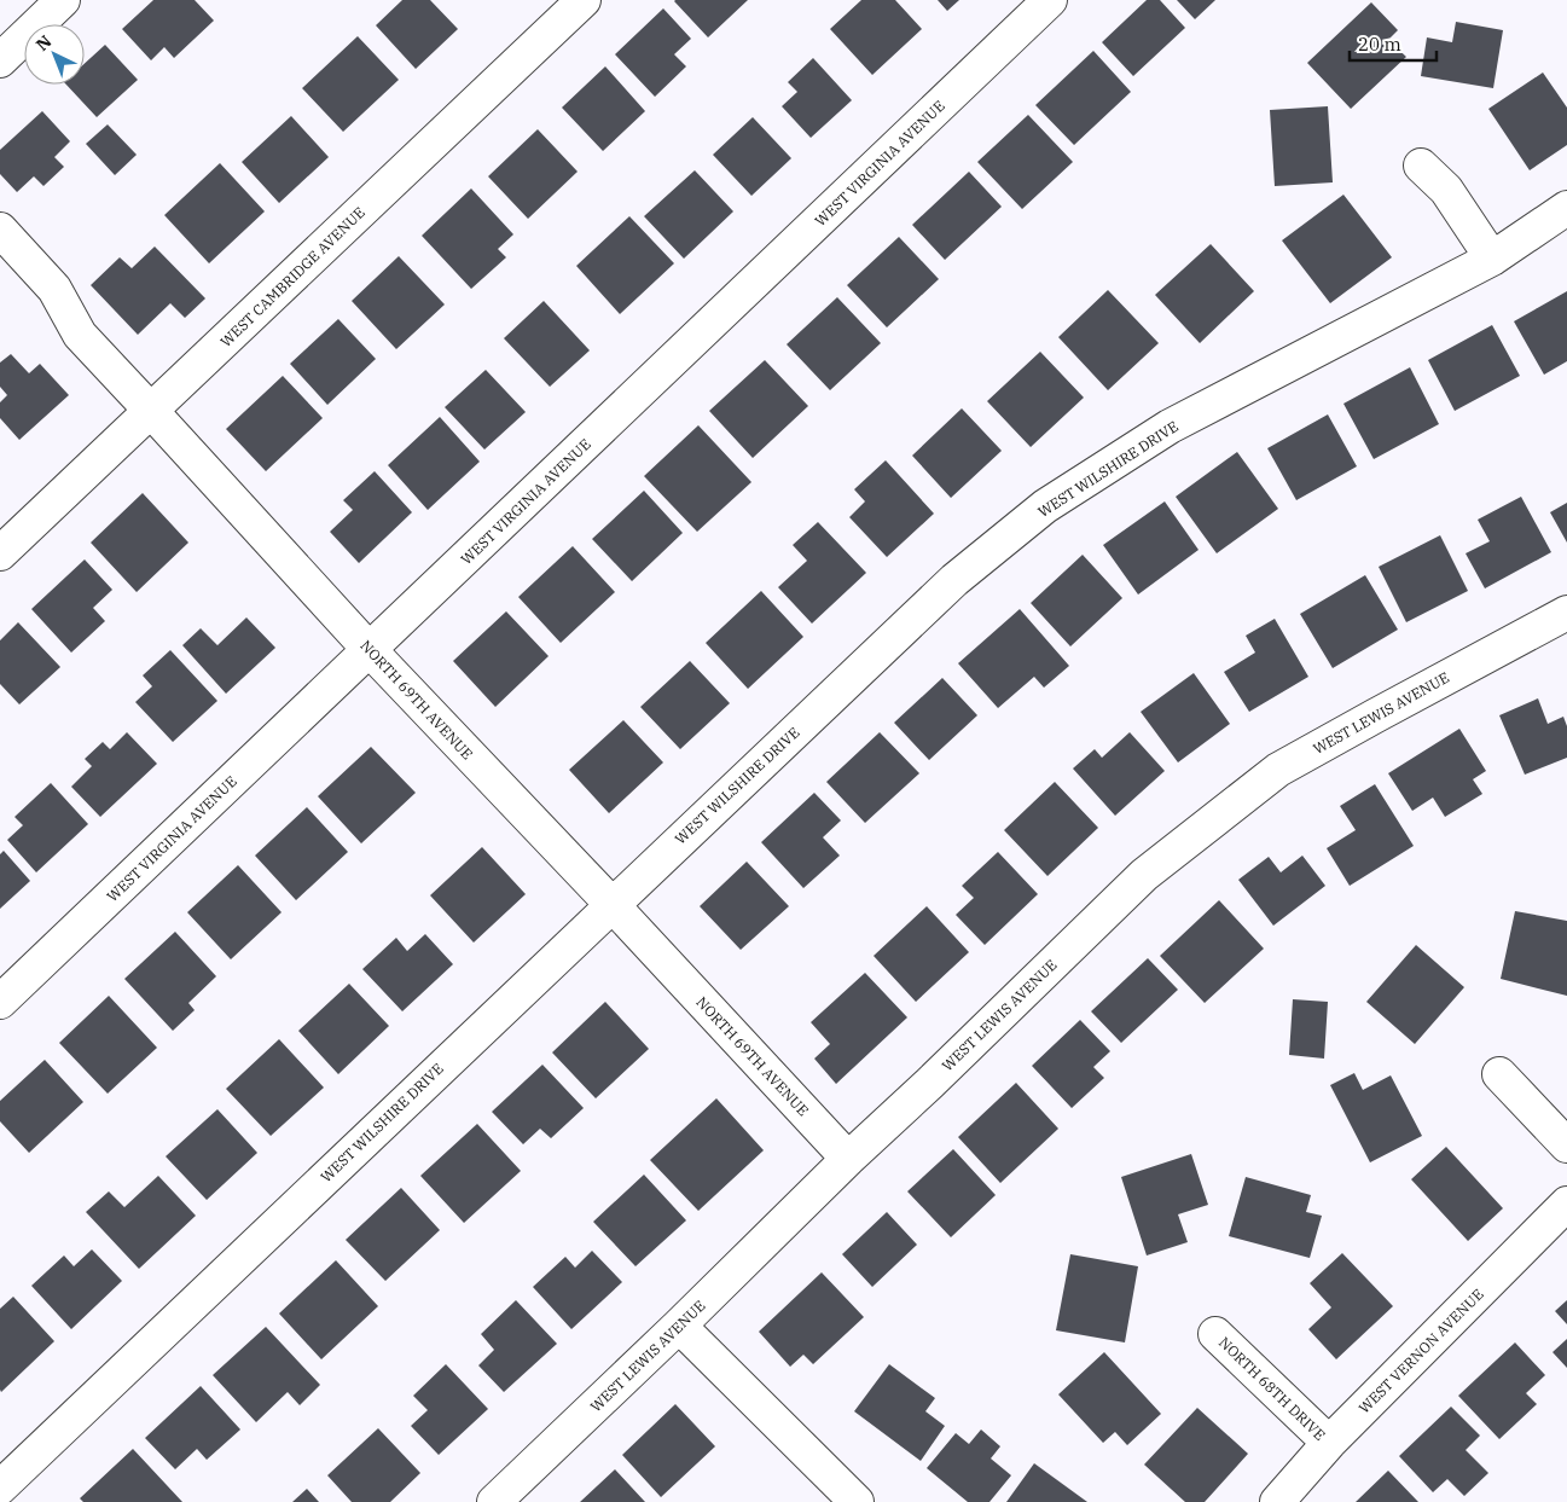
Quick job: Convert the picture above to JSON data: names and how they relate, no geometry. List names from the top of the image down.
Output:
{
  "streets": {
    "street": [
      "WEST VIRGINIA AVENUE",
      "WEST CAMBRIDGE AVENUE",
      "WEST WILSHIRE DRIVE",
      "NORTH 69TH AVENUE",
      "WEST LEWIS AVENUE",
      "WEST VERNON AVENUE",
      "NORTH 68TH DRIVE"
    ]
  },
  "crossings": [
    ["WEST VIRGINIA AVENUE", "NORTH 69TH AVENUE"],
    ["WEST CAMBRIDGE AVENUE", "NORTH 69TH AVENUE"],
    ["WEST WILSHIRE DRIVE", "NORTH 69TH AVENUE"],
    ["NORTH 69TH AVENUE", "WEST LEWIS AVENUE"],
    ["WEST VERNON AVENUE", "NORTH 68TH DRIVE"]
  ],
  "scale_bar": "20 m",
  "north": "top left"
}
